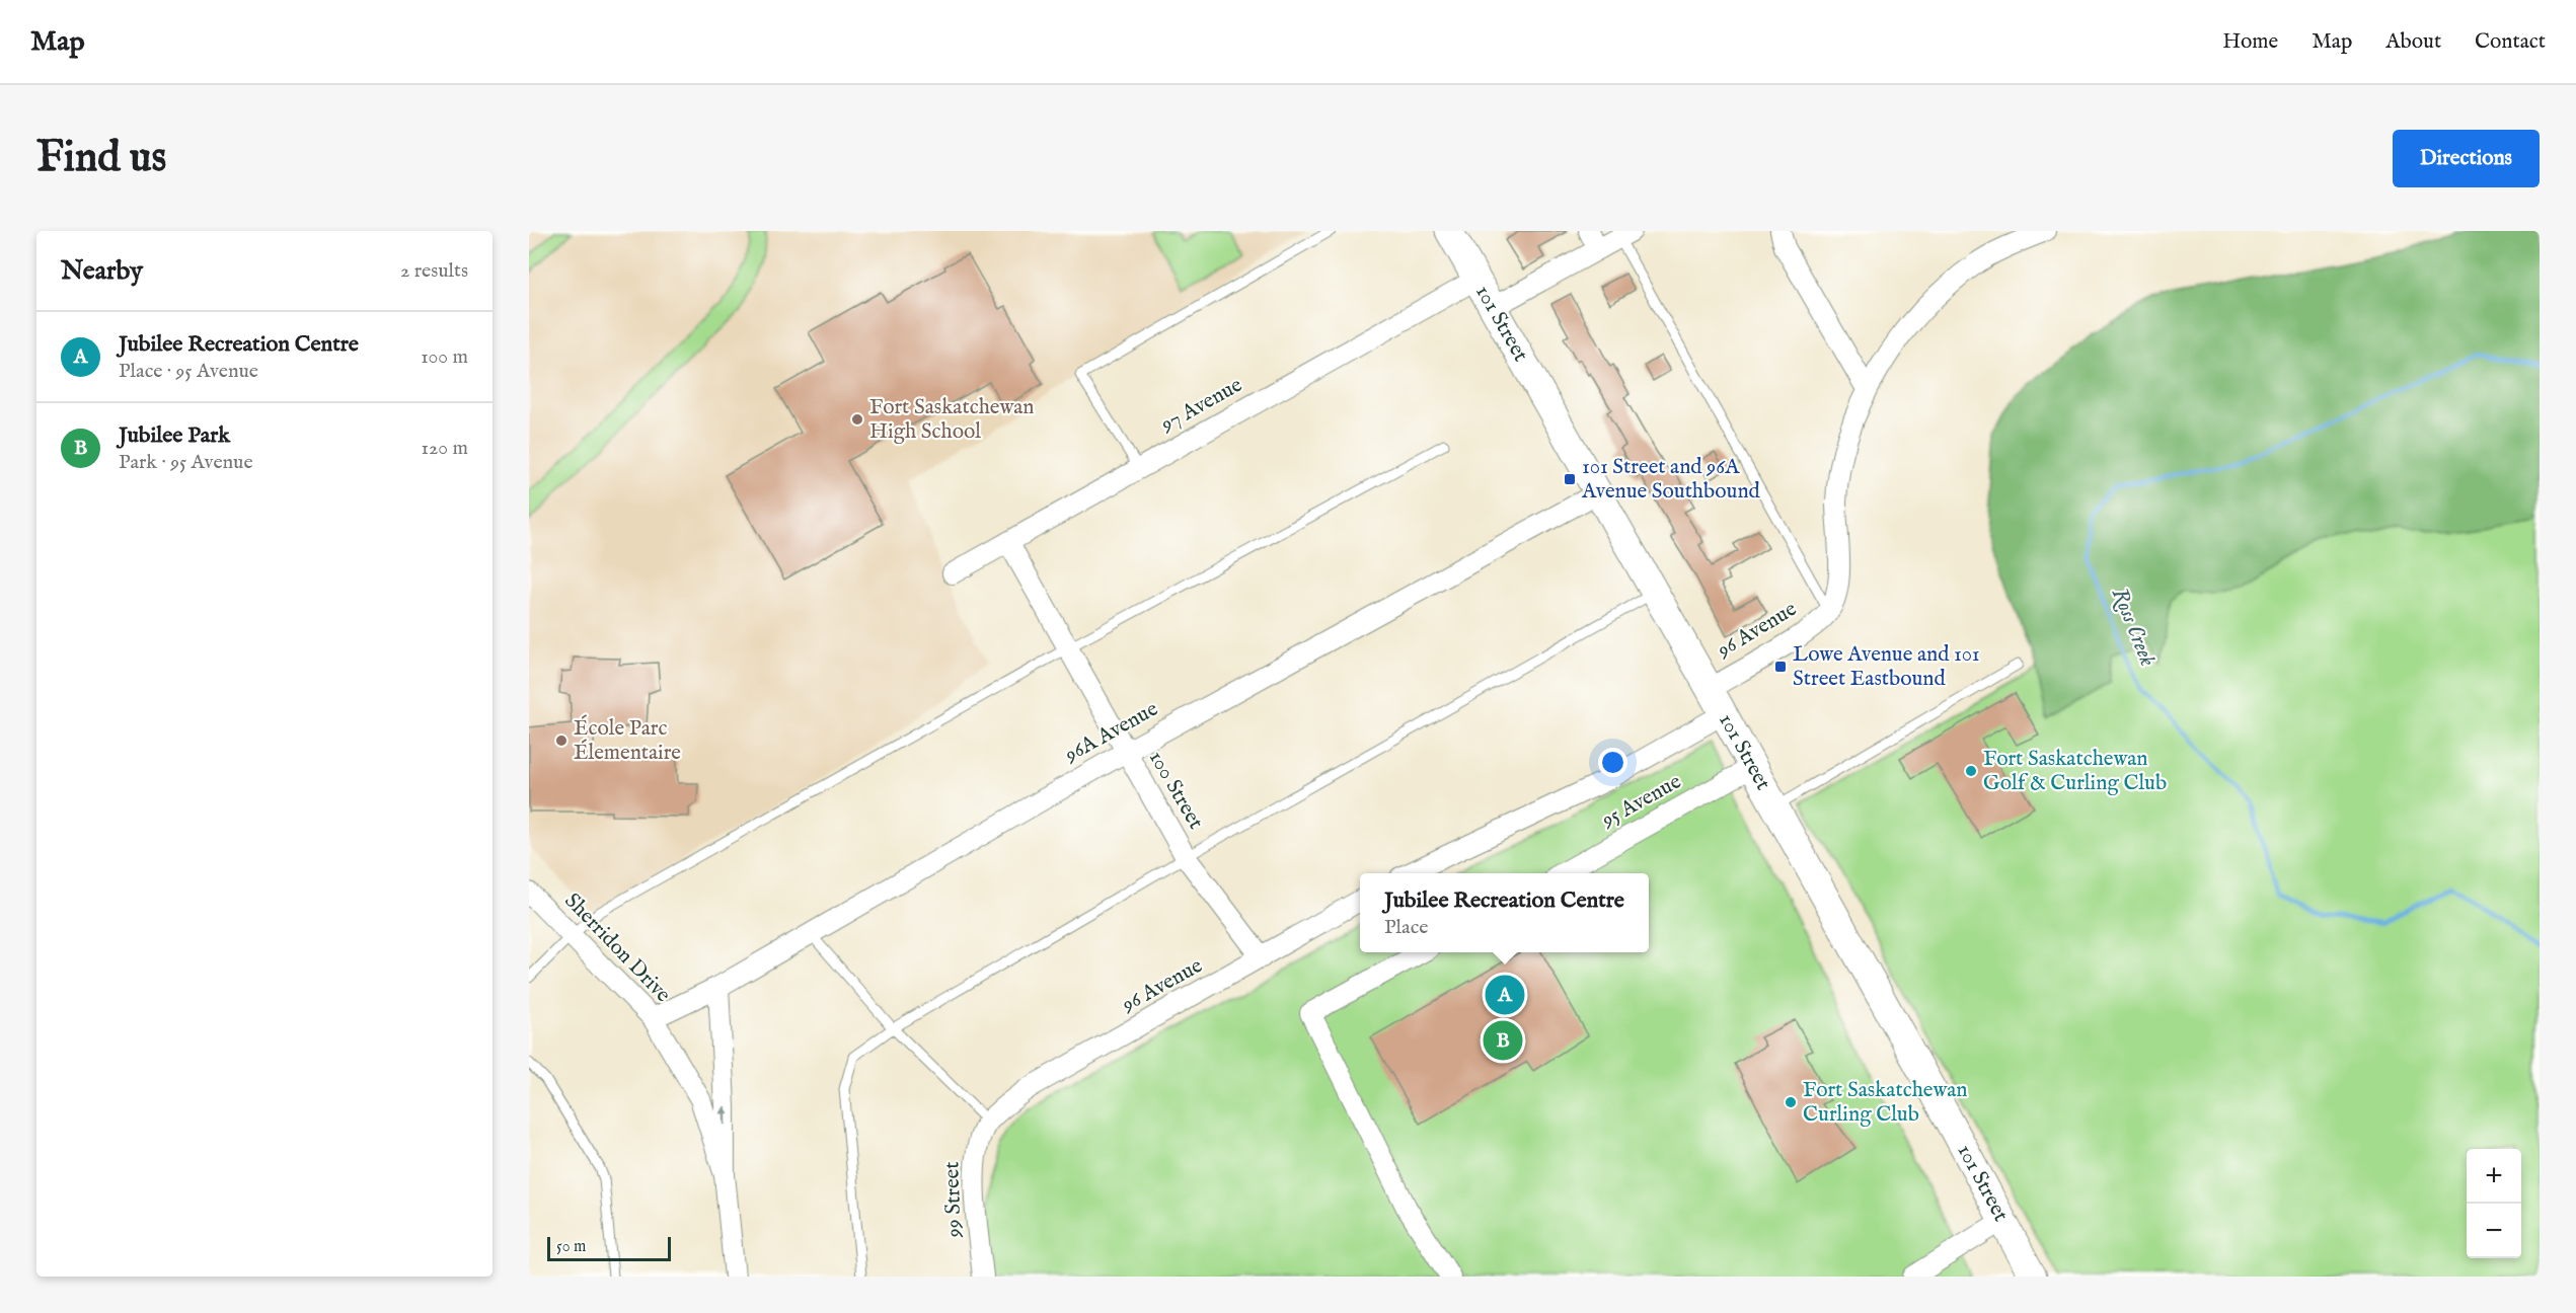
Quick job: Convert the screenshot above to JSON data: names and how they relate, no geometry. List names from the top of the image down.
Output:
{
  "streets": {
    "street": [
      "101 Street",
      "97 Avenue",
      "96 Avenue",
      "96A Avenue",
      "100 Street",
      "95 Avenue",
      "Sherridon Drive",
      "99 Street"
    ]
  },
  "crossings": [
    ["101 Street", "97 Avenue"],
    ["101 Street", "96 Avenue"],
    ["101 Street", "96A Avenue"],
    ["101 Street", "95 Avenue"],
    ["97 Avenue", "100 Street"],
    ["96 Avenue", "100 Street"],
    ["96 Avenue", "99 Street"],
    ["96A Avenue", "100 Street"],
    ["96A Avenue", "Sherridon Drive"]
  ],
  "water": ["Ross Creek"],
  "places": {
    "other": [
      "Fort Saskatchewan High School",
      "École Parc Élementaire",
      "Fort Saskatchewan Golf & Curling Club",
      "Fort Saskatchewan Curling Club"
    ],
    "transit": ["101 Street and 96A Avenue Southbound", "Lowe Avenue and 101 Street Eastbound"]
  },
  "scale_bar": "50 m",
  "page": {
    "header": "Map",
    "nav": [
      "Home",
      "Map",
      "About",
      "Contact"
    ],
    "buttons": "Directions",
    "title": "Find us",
    "heading": ["Nearby", "2 results"],
    "list": [
      {
        "mark": "A",
        "name": "Jubilee Recreation Centre",
        "note": "Place · 95 Avenue",
        "value": "100 m"
      },
      {
        "mark": "B",
        "name": "Jubilee Park",
        "note": "Park · 95 Avenue",
        "value": "120 m"
      }
    ],
    "popup": ["Jubilee Recreation Centre", "Place"],
    "pins": ["A", "B"],
    "map_buttons": ["+", "−"],
    "scale": "50 m"
  }
}
